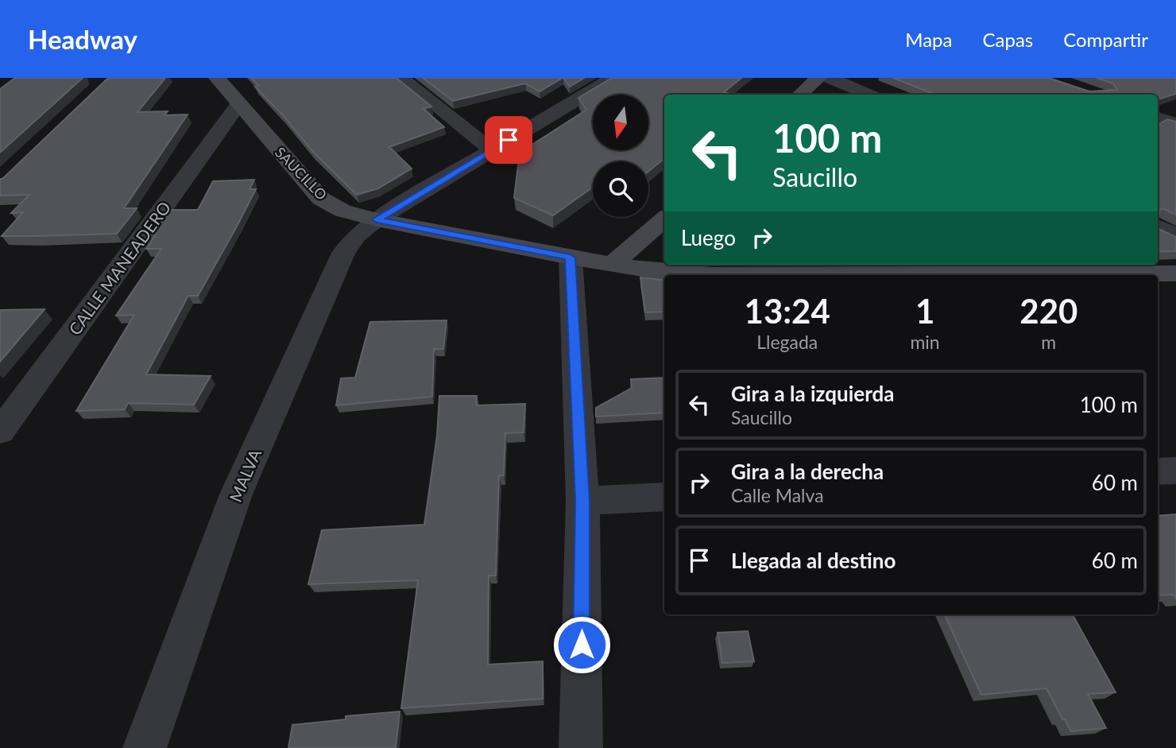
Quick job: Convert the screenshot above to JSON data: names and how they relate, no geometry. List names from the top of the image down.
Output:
{
  "streets": {
    "street": ["SAUCILLO", "CALLE MANEADERO", "MALVA"]
  },
  "crossings": [
    ["SAUCILLO", "CALLE MANEADERO"],
    ["SAUCILLO", "MALVA"]
  ],
  "north": "bottom",
  "page": {
    "header": "Headway",
    "nav": ["Mapa", "Capas", "Compartir"],
    "turn": ["100 m", "Saucillo"],
    "then": "Luego",
    "eta": [
      "13:24",
      "Llegada",
      "1",
      "min",
      "220",
      "m"
    ],
    "list": [
      {
        "name": "Gira a la izquierda",
        "note": "Saucillo",
        "value": "100 m"
      },
      {
        "name": "Gira a la derecha",
        "note": "Calle Malva",
        "value": "60 m"
      },
      {
        "name": "Llegada al destino",
        "value": "60 m"
      }
    ]
  }
}
